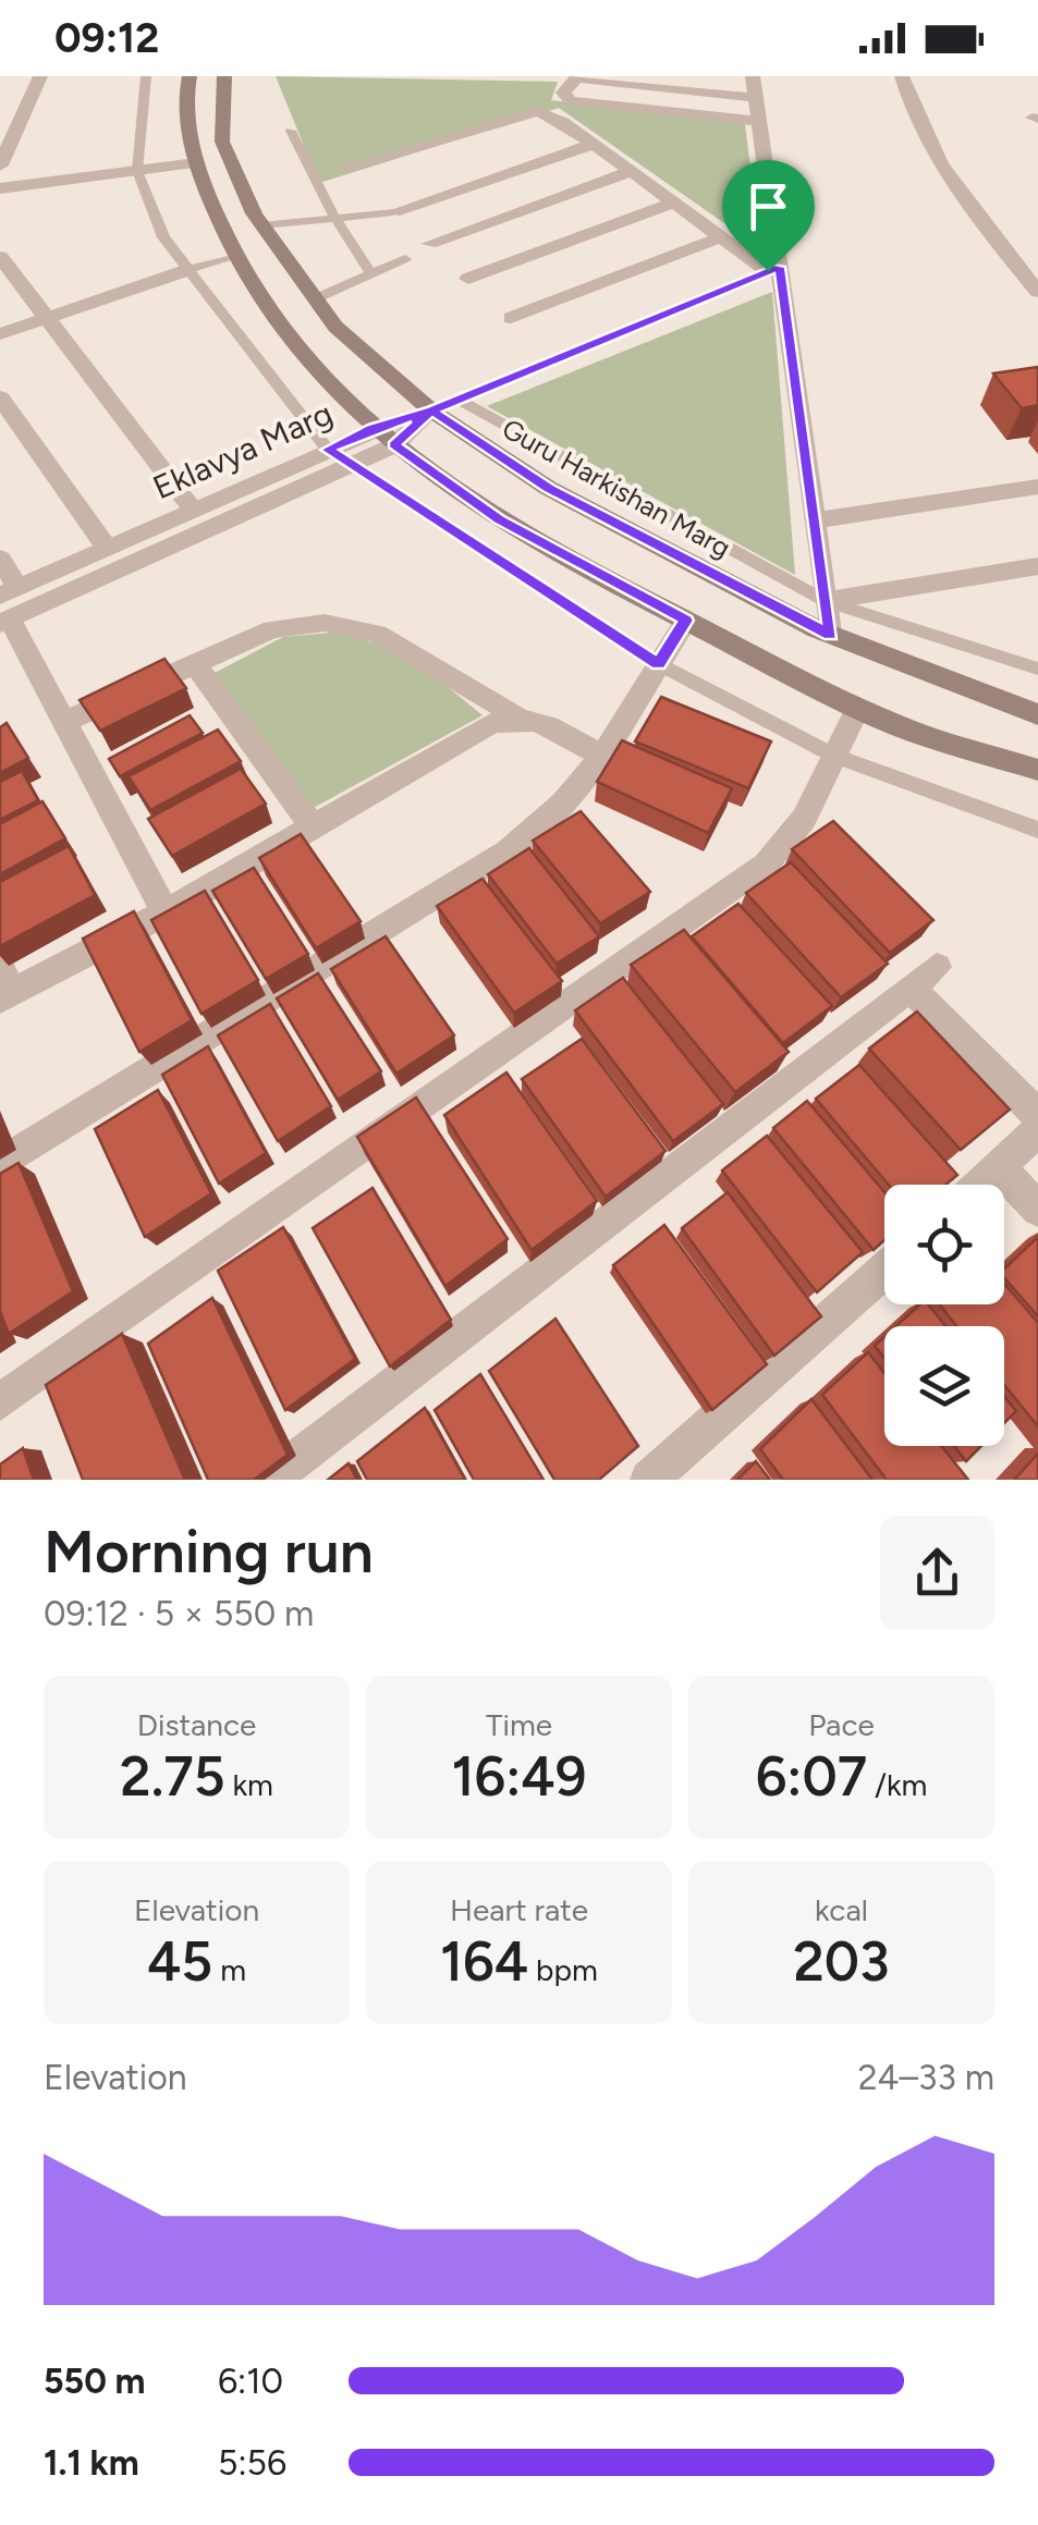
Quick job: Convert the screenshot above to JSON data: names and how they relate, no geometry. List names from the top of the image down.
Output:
{
  "streets": {
    "main road": ["Guru Harkishan Marg"],
    "street": ["Eklavya Marg"]
  },
  "crossings": [
    ["Eklavya Marg", "Guru Harkishan Marg"]
  ],
  "page": {
    "status": "09:12",
    "heading": ["Morning run", "09:12 · 5 × 550 m"],
    "stats": [
      ["Distance", "2.75 km"],
      ["Time", "16:49"],
      ["Pace", "6:07 /km"],
      ["Elevation", "45 m"],
      ["Heart rate", "164 bpm"],
      ["kcal", "203"]
    ],
    "chart": ["Elevation", "24–33 m"],
    "list": [
      {
        "name": "550 m",
        "note": "6:10"
      },
      {
        "name": "1.1 km",
        "note": "5:56"
      }
    ]
  }
}
